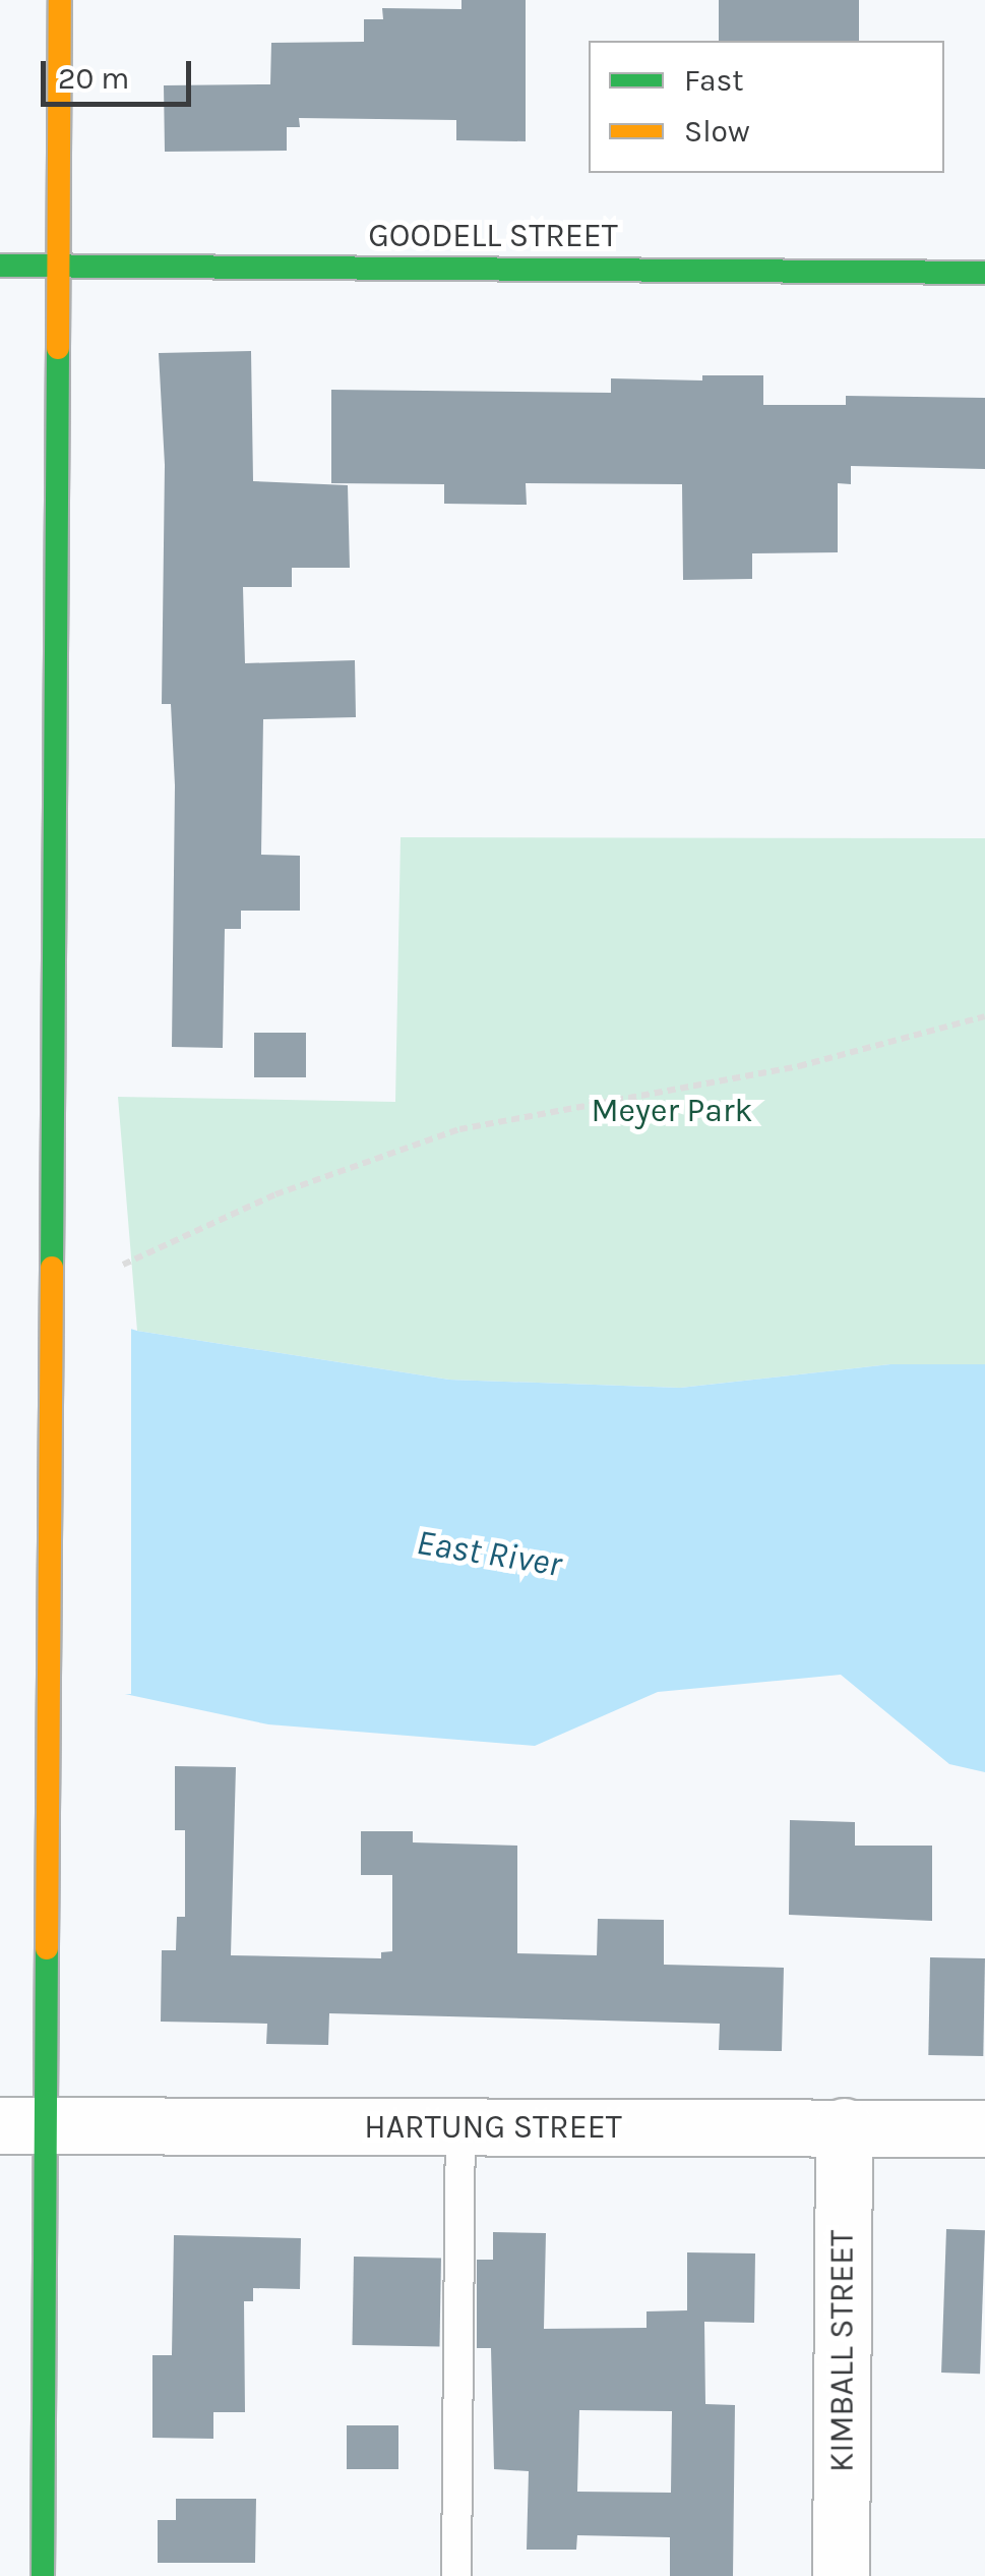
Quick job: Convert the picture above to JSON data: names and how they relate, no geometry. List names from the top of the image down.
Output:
{
  "streets": {
    "main road": ["GOODELL STREET"],
    "street": ["HARTUNG STREET", "KIMBALL STREET"]
  },
  "crossings": [
    ["HARTUNG STREET", "KIMBALL STREET"]
  ],
  "water": ["East River"],
  "parks": ["Meyer Park"],
  "legend": ["Fast", "Slow"],
  "scale_bar": "20 m"
}
